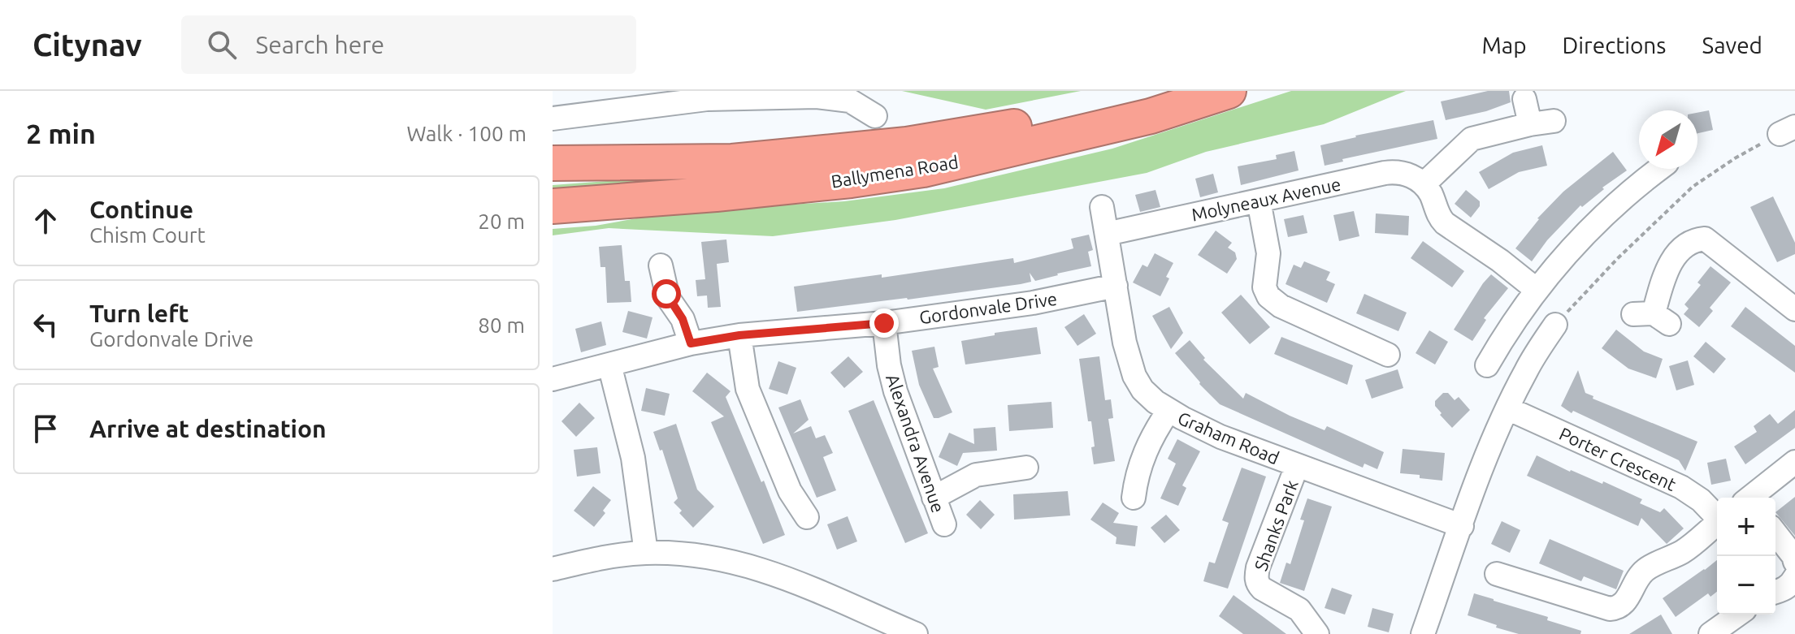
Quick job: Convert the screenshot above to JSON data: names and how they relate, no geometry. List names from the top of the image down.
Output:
{
  "streets": {
    "highway": ["Ballymena Road"],
    "street": [
      "Molyneaux Avenue",
      "Gordonvale Drive",
      "Graham Road",
      "Alexandra Avenue",
      "Porter Crescent",
      "Shanks Park"
    ]
  },
  "crossings": [
    ["Molyneaux Avenue", "Graham Road"],
    ["Gordonvale Drive", "Graham Road"],
    ["Gordonvale Drive", "Alexandra Avenue"],
    ["Graham Road", "Shanks Park"]
  ],
  "north": "bottom left",
  "page": {
    "header": "Citynav",
    "search": "Search here",
    "nav": ["Map", "Directions", "Saved"],
    "heading": ["2 min", "Walk · 100 m"],
    "list": [
      ["Continue", "Chism Court", "20 m"],
      ["Turn left", "Gordonvale Drive", "80 m"],
      "Arrive at destination"
    ],
    "map_buttons": ["+", "−"]
  }
}
